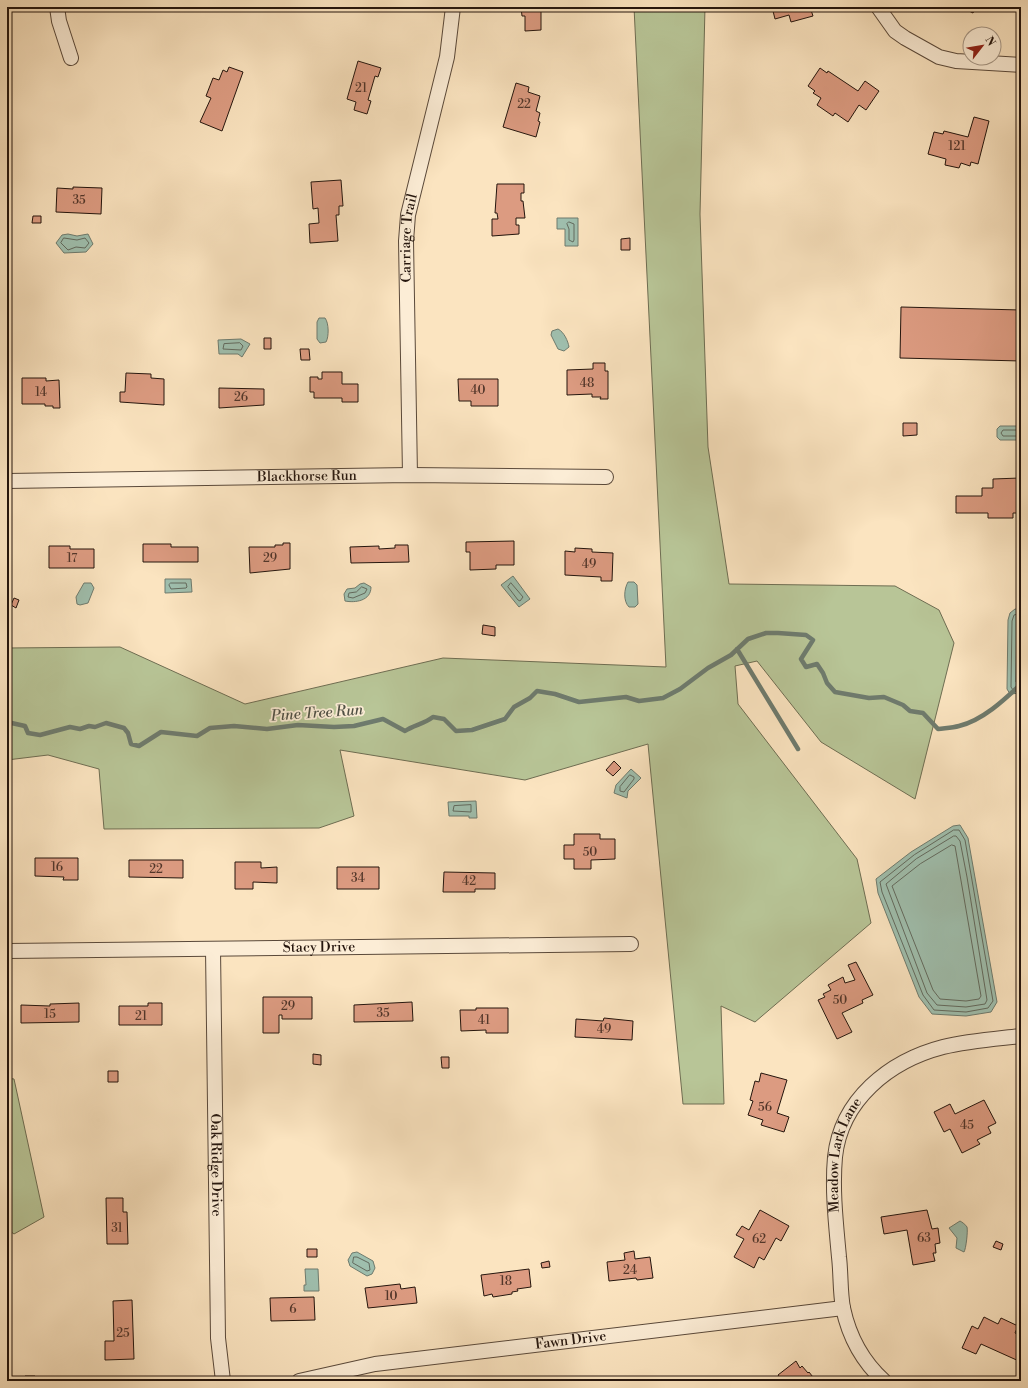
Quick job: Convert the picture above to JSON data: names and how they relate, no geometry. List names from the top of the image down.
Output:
{
  "streets": {
    "street": [
      "Carriage Trail",
      "Blackhorse Run",
      "Stacy Drive",
      "Meadow Lark Lane",
      "Oak Ridge Drive",
      "Fawn Drive"
    ]
  },
  "crossings": [
    ["Carriage Trail", "Blackhorse Run"],
    ["Stacy Drive", "Oak Ridge Drive"],
    ["Meadow Lark Lane", "Fawn Drive"]
  ],
  "water": ["Pine Tree Run"],
  "house_numbers": [
    "21",
    "22",
    "121",
    "35",
    "48",
    "40",
    "14",
    "26",
    "17",
    "29",
    "49",
    "50",
    "16",
    "22",
    "34",
    "42",
    "50",
    "29",
    "35",
    "15",
    "21",
    "41",
    "49",
    "56",
    "45",
    "31",
    "63",
    "62",
    "24",
    "18",
    "10",
    "6",
    "25"
  ],
  "north": "top right"
}
